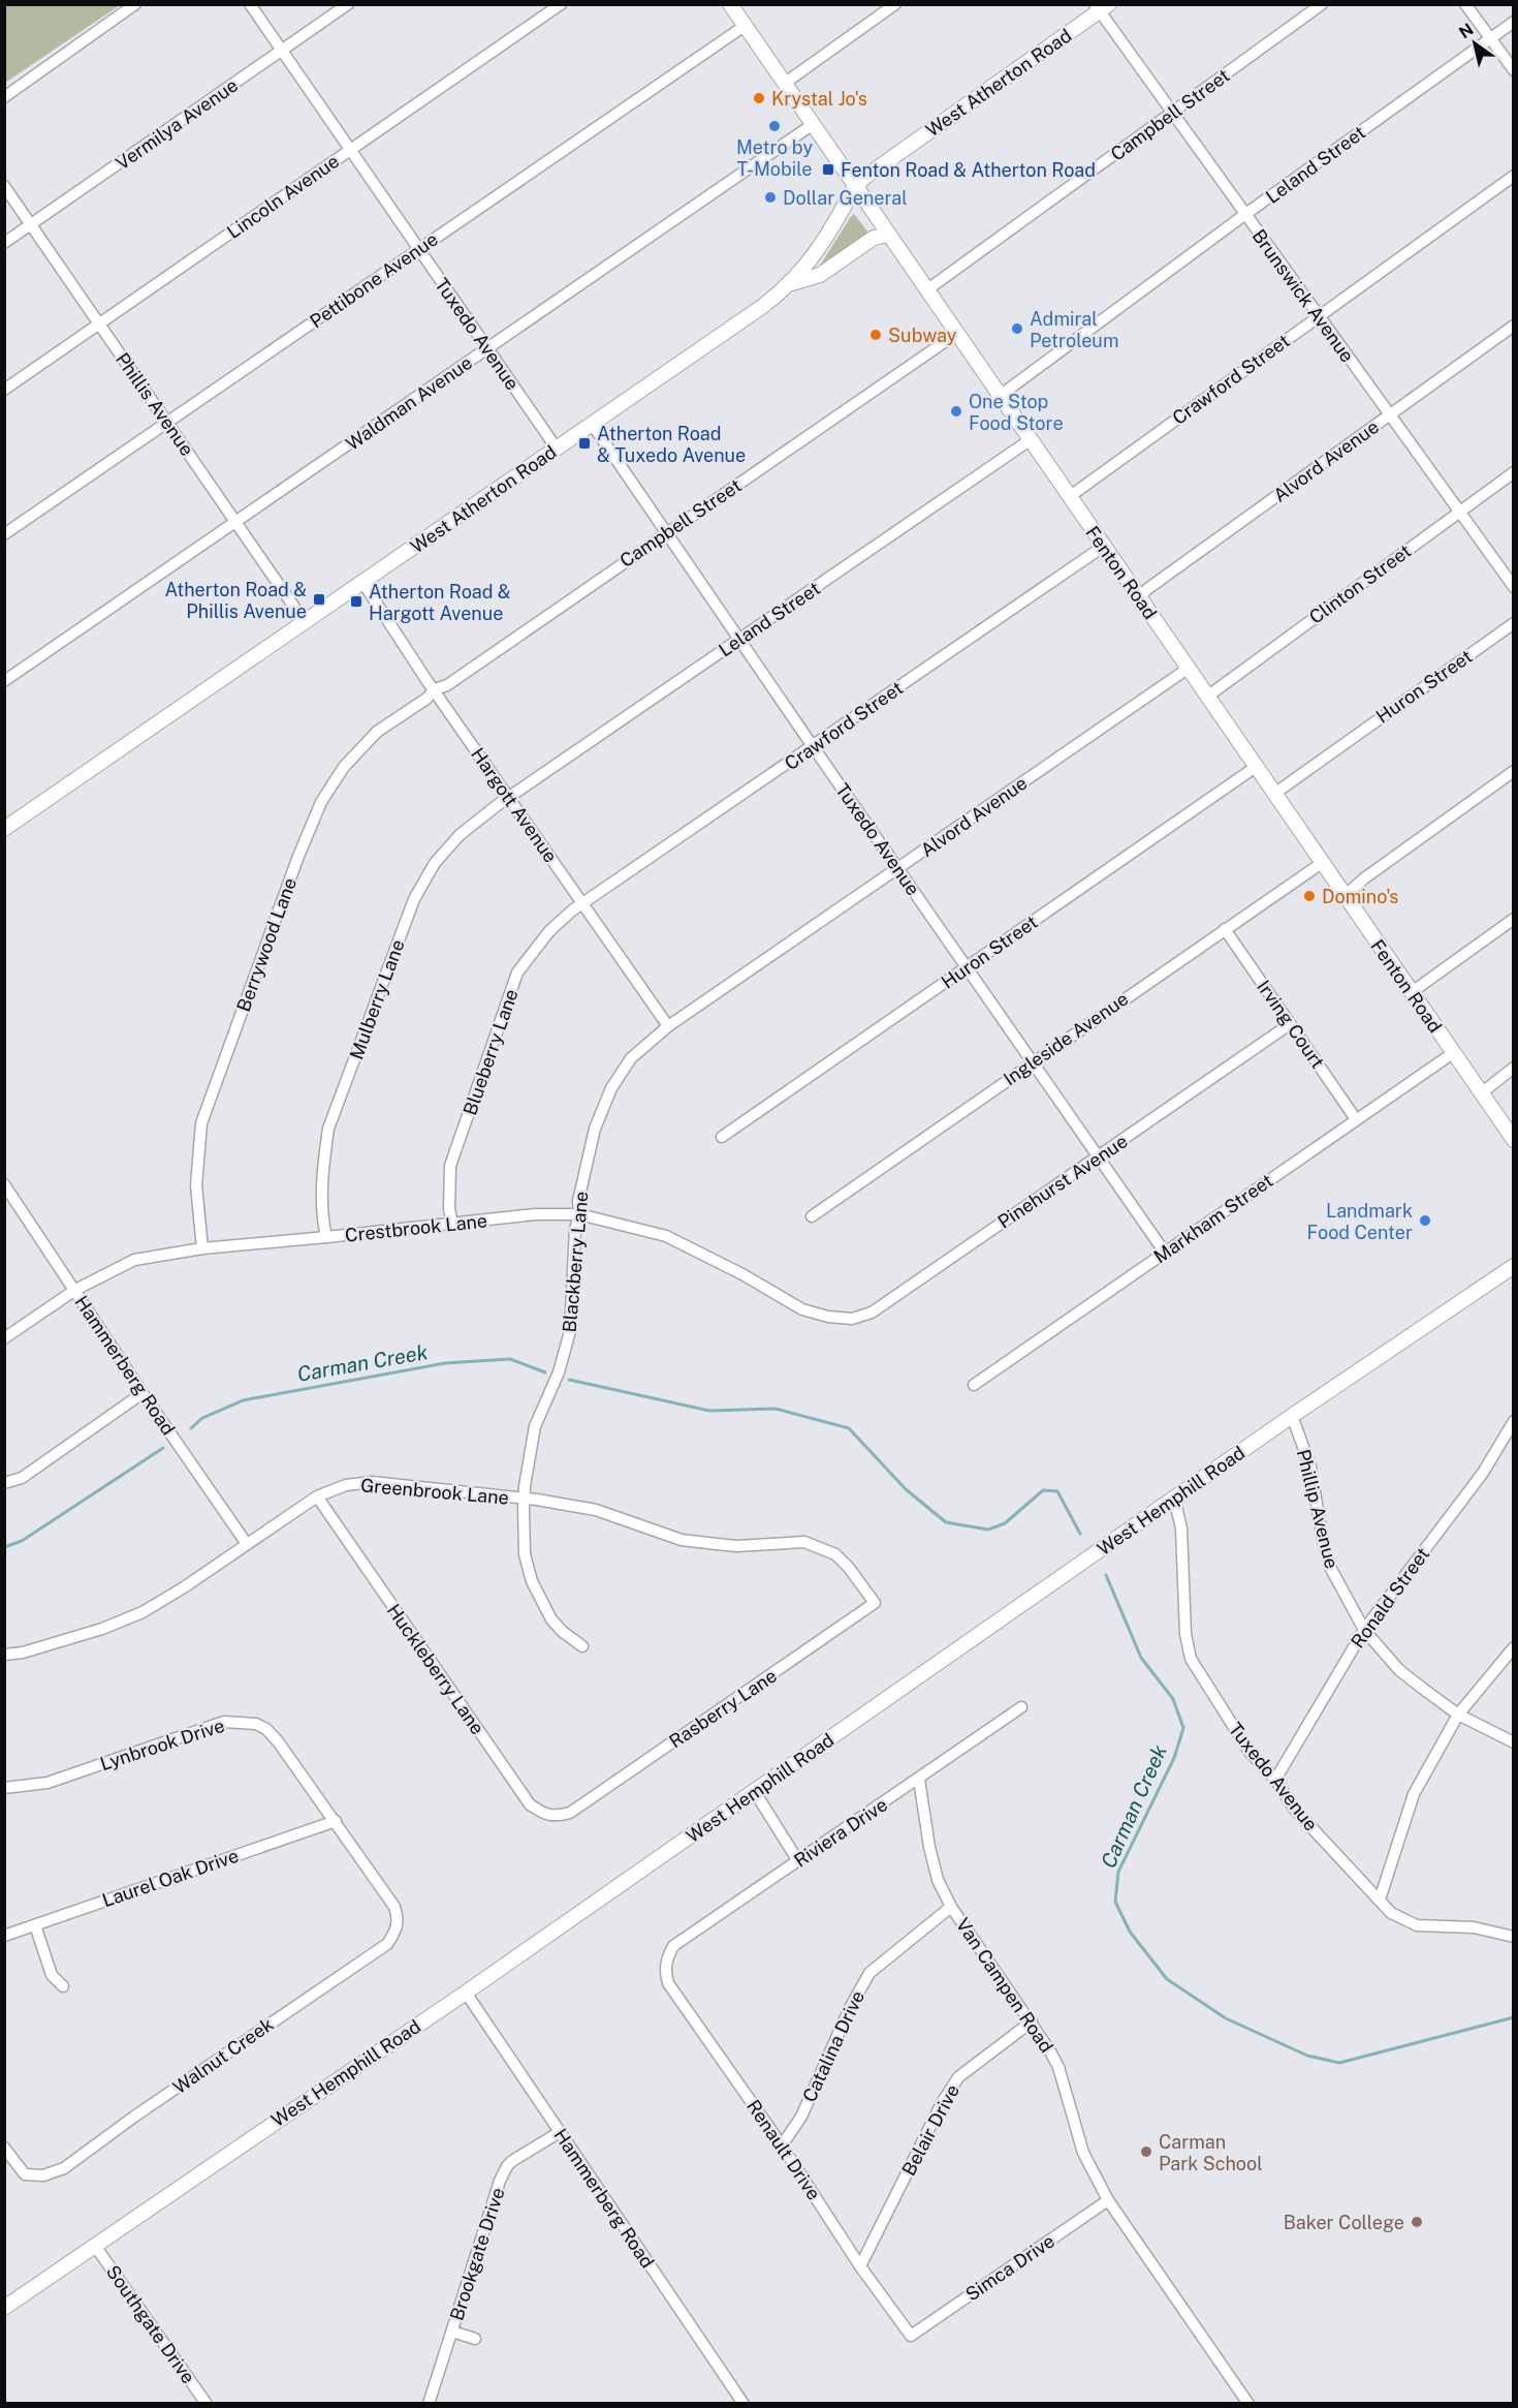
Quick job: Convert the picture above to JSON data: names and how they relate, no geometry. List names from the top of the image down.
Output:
{
  "streets": {
    "street": [
      "West Atherton Road",
      "Campbell Street",
      "Vermilya Avenue",
      "Leland Street",
      "Lincoln Avenue",
      "Pettibone Avenue",
      "Brunswick Avenue",
      "Tuxedo Avenue",
      "Crawford Street",
      "Waldman Avenue",
      "Phillis Avenue",
      "Alvord Avenue",
      "Fenton Road",
      "Clinton Street",
      "Huron Street",
      "Hargott Avenue",
      "Berrywood Lane",
      "Mulberry Lane",
      "Irving Court",
      "Ingleside Avenue",
      "Blueberry Lane",
      "Pinehurst Avenue",
      "Markham Street",
      "Crestbrook Lane",
      "Blackberry Lane",
      "Hammerberg Road",
      "Greenbrook Lane",
      "West Hemphill Road",
      "Phillip Avenue",
      "Ronald Street",
      "Huckleberry Lane",
      "Rasberry Lane",
      "Lynbrook Drive",
      "Riviera Drive",
      "Laurel Oak Drive",
      "Van Campen Road",
      "Catalina Drive",
      "Walnut Creek",
      "Belair Drive",
      "Renault Drive",
      "Brookgate Drive",
      "Simca Drive",
      "Southgate Drive"
    ]
  },
  "crossings": [
    ["West Atherton Road", "Brunswick Avenue"],
    ["West Atherton Road", "Tuxedo Avenue"],
    ["West Atherton Road", "Phillis Avenue"],
    ["West Atherton Road", "Fenton Road"],
    ["West Atherton Road", "Hargott Avenue"],
    ["Campbell Street", "Brunswick Avenue"],
    ["Campbell Street", "Tuxedo Avenue"],
    ["Campbell Street", "Fenton Road"],
    ["Campbell Street", "Hargott Avenue"],
    ["Campbell Street", "Berrywood Lane"],
    ["Vermilya Avenue", "Tuxedo Avenue"],
    ["Vermilya Avenue", "Phillis Avenue"],
    ["Leland Street", "Brunswick Avenue"],
    ["Leland Street", "Tuxedo Avenue"],
    ["Leland Street", "Fenton Road"],
    ["Leland Street", "Hargott Avenue"],
    ["Leland Street", "Mulberry Lane"],
    ["Lincoln Avenue", "Tuxedo Avenue"],
    ["Lincoln Avenue", "Phillis Avenue"],
    ["Pettibone Avenue", "Tuxedo Avenue"],
    ["Pettibone Avenue", "Phillis Avenue"],
    ["Pettibone Avenue", "Fenton Road"],
    ["Brunswick Avenue", "Crawford Street"],
    ["Brunswick Avenue", "Alvord Avenue"],
    ["Brunswick Avenue", "Clinton Street"],
    ["Tuxedo Avenue", "Crawford Street"],
    ["Tuxedo Avenue", "Waldman Avenue"],
    ["Tuxedo Avenue", "Alvord Avenue"],
    ["Tuxedo Avenue", "Huron Street"],
    ["Tuxedo Avenue", "Ingleside Avenue"],
    ["Tuxedo Avenue", "Pinehurst Avenue"],
    ["Tuxedo Avenue", "Markham Street"],
    ["Tuxedo Avenue", "West Hemphill Road"],
    ["Tuxedo Avenue", "Ronald Street"],
    ["Crawford Street", "Fenton Road"],
    ["Crawford Street", "Hargott Avenue"],
    ["Crawford Street", "Blueberry Lane"],
    ["Waldman Avenue", "Phillis Avenue"],
    ["Waldman Avenue", "Fenton Road"],
    ["Alvord Avenue", "Fenton Road"],
    ["Alvord Avenue", "Hargott Avenue"],
    ["Alvord Avenue", "Blackberry Lane"],
    ["Fenton Road", "Clinton Street"],
    ["Fenton Road", "Huron Street"],
    ["Fenton Road", "Ingleside Avenue"],
    ["Fenton Road", "Markham Street"],
    ["Hargott Avenue", "Berrywood Lane"],
    ["Hargott Avenue", "Mulberry Lane"],
    ["Hargott Avenue", "Blueberry Lane"],
    ["Hargott Avenue", "Blackberry Lane"],
    ["Berrywood Lane", "Crestbrook Lane"],
    ["Mulberry Lane", "Crestbrook Lane"],
    ["Irving Court", "Ingleside Avenue"],
    ["Irving Court", "Pinehurst Avenue"],
    ["Irving Court", "Markham Street"],
    ["Blueberry Lane", "Crestbrook Lane"],
    ["Pinehurst Avenue", "Crestbrook Lane"],
    ["Crestbrook Lane", "Blackberry Lane"],
    ["Crestbrook Lane", "Hammerberg Road"],
    ["Blackberry Lane", "Greenbrook Lane"],
    ["Hammerberg Road", "Greenbrook Lane"],
    ["Hammerberg Road", "West Hemphill Road"],
    ["Hammerberg Road", "Brookgate Drive"],
    ["Greenbrook Lane", "Huckleberry Lane"],
    ["Greenbrook Lane", "Rasberry Lane"],
    ["West Hemphill Road", "Phillip Avenue"],
    ["West Hemphill Road", "Southgate Drive"],
    ["Phillip Avenue", "Ronald Street"],
    ["Huckleberry Lane", "Rasberry Lane"],
    ["Lynbrook Drive", "Laurel Oak Drive"],
    ["Lynbrook Drive", "Walnut Creek"],
    ["Riviera Drive", "Van Campen Road"],
    ["Riviera Drive", "Renault Drive"],
    ["Van Campen Road", "Catalina Drive"],
    ["Van Campen Road", "Belair Drive"],
    ["Van Campen Road", "Simca Drive"],
    ["Catalina Drive", "Renault Drive"],
    ["Belair Drive", "Renault Drive"],
    ["Renault Drive", "Simca Drive"]
  ],
  "water": ["Carman Creek"],
  "places": {
    "other": [
      "Krystal Jo's",
      "Metro by T-Mobile",
      "Dollar General",
      "Admiral Petroleum",
      "Subway",
      "One Stop Food Store",
      "Domino's",
      "Landmark Food Center",
      "Carman Park School",
      "Baker College"
    ],
    "transit": [
      "Fenton Road & Atherton Road",
      "Atherton Road & Tuxedo Avenue",
      "Atherton Road & Phillis Avenue",
      "Atherton Road & Hargott Avenue"
    ]
  },
  "north": "top left"
}
